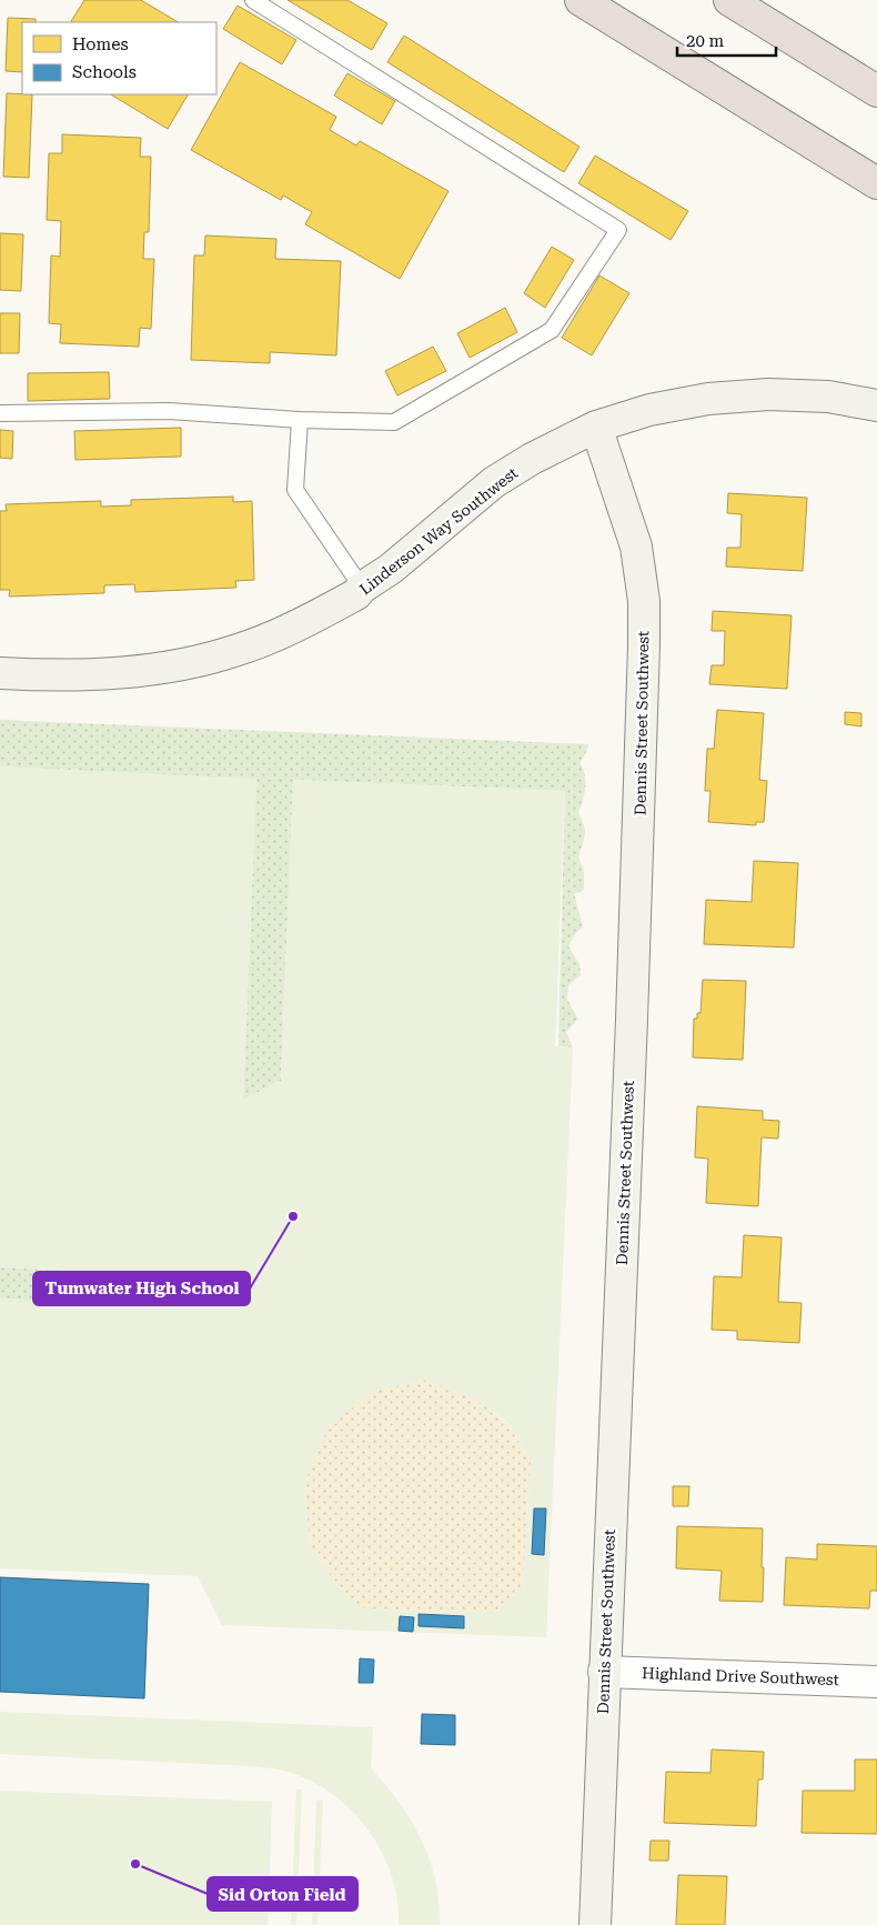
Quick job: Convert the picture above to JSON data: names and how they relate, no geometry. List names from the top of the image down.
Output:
{
  "streets": {
    "street": ["Linderson Way Southwest", "Dennis Street Southwest", "Highland Drive Southwest"]
  },
  "crossings": [
    ["Linderson Way Southwest", "Dennis Street Southwest"],
    ["Dennis Street Southwest", "Highland Drive Southwest"]
  ],
  "places": ["Tumwater High School", "Sid Orton Field"],
  "legend": ["Homes", "Schools"],
  "scale_bar": "20 m"
}
